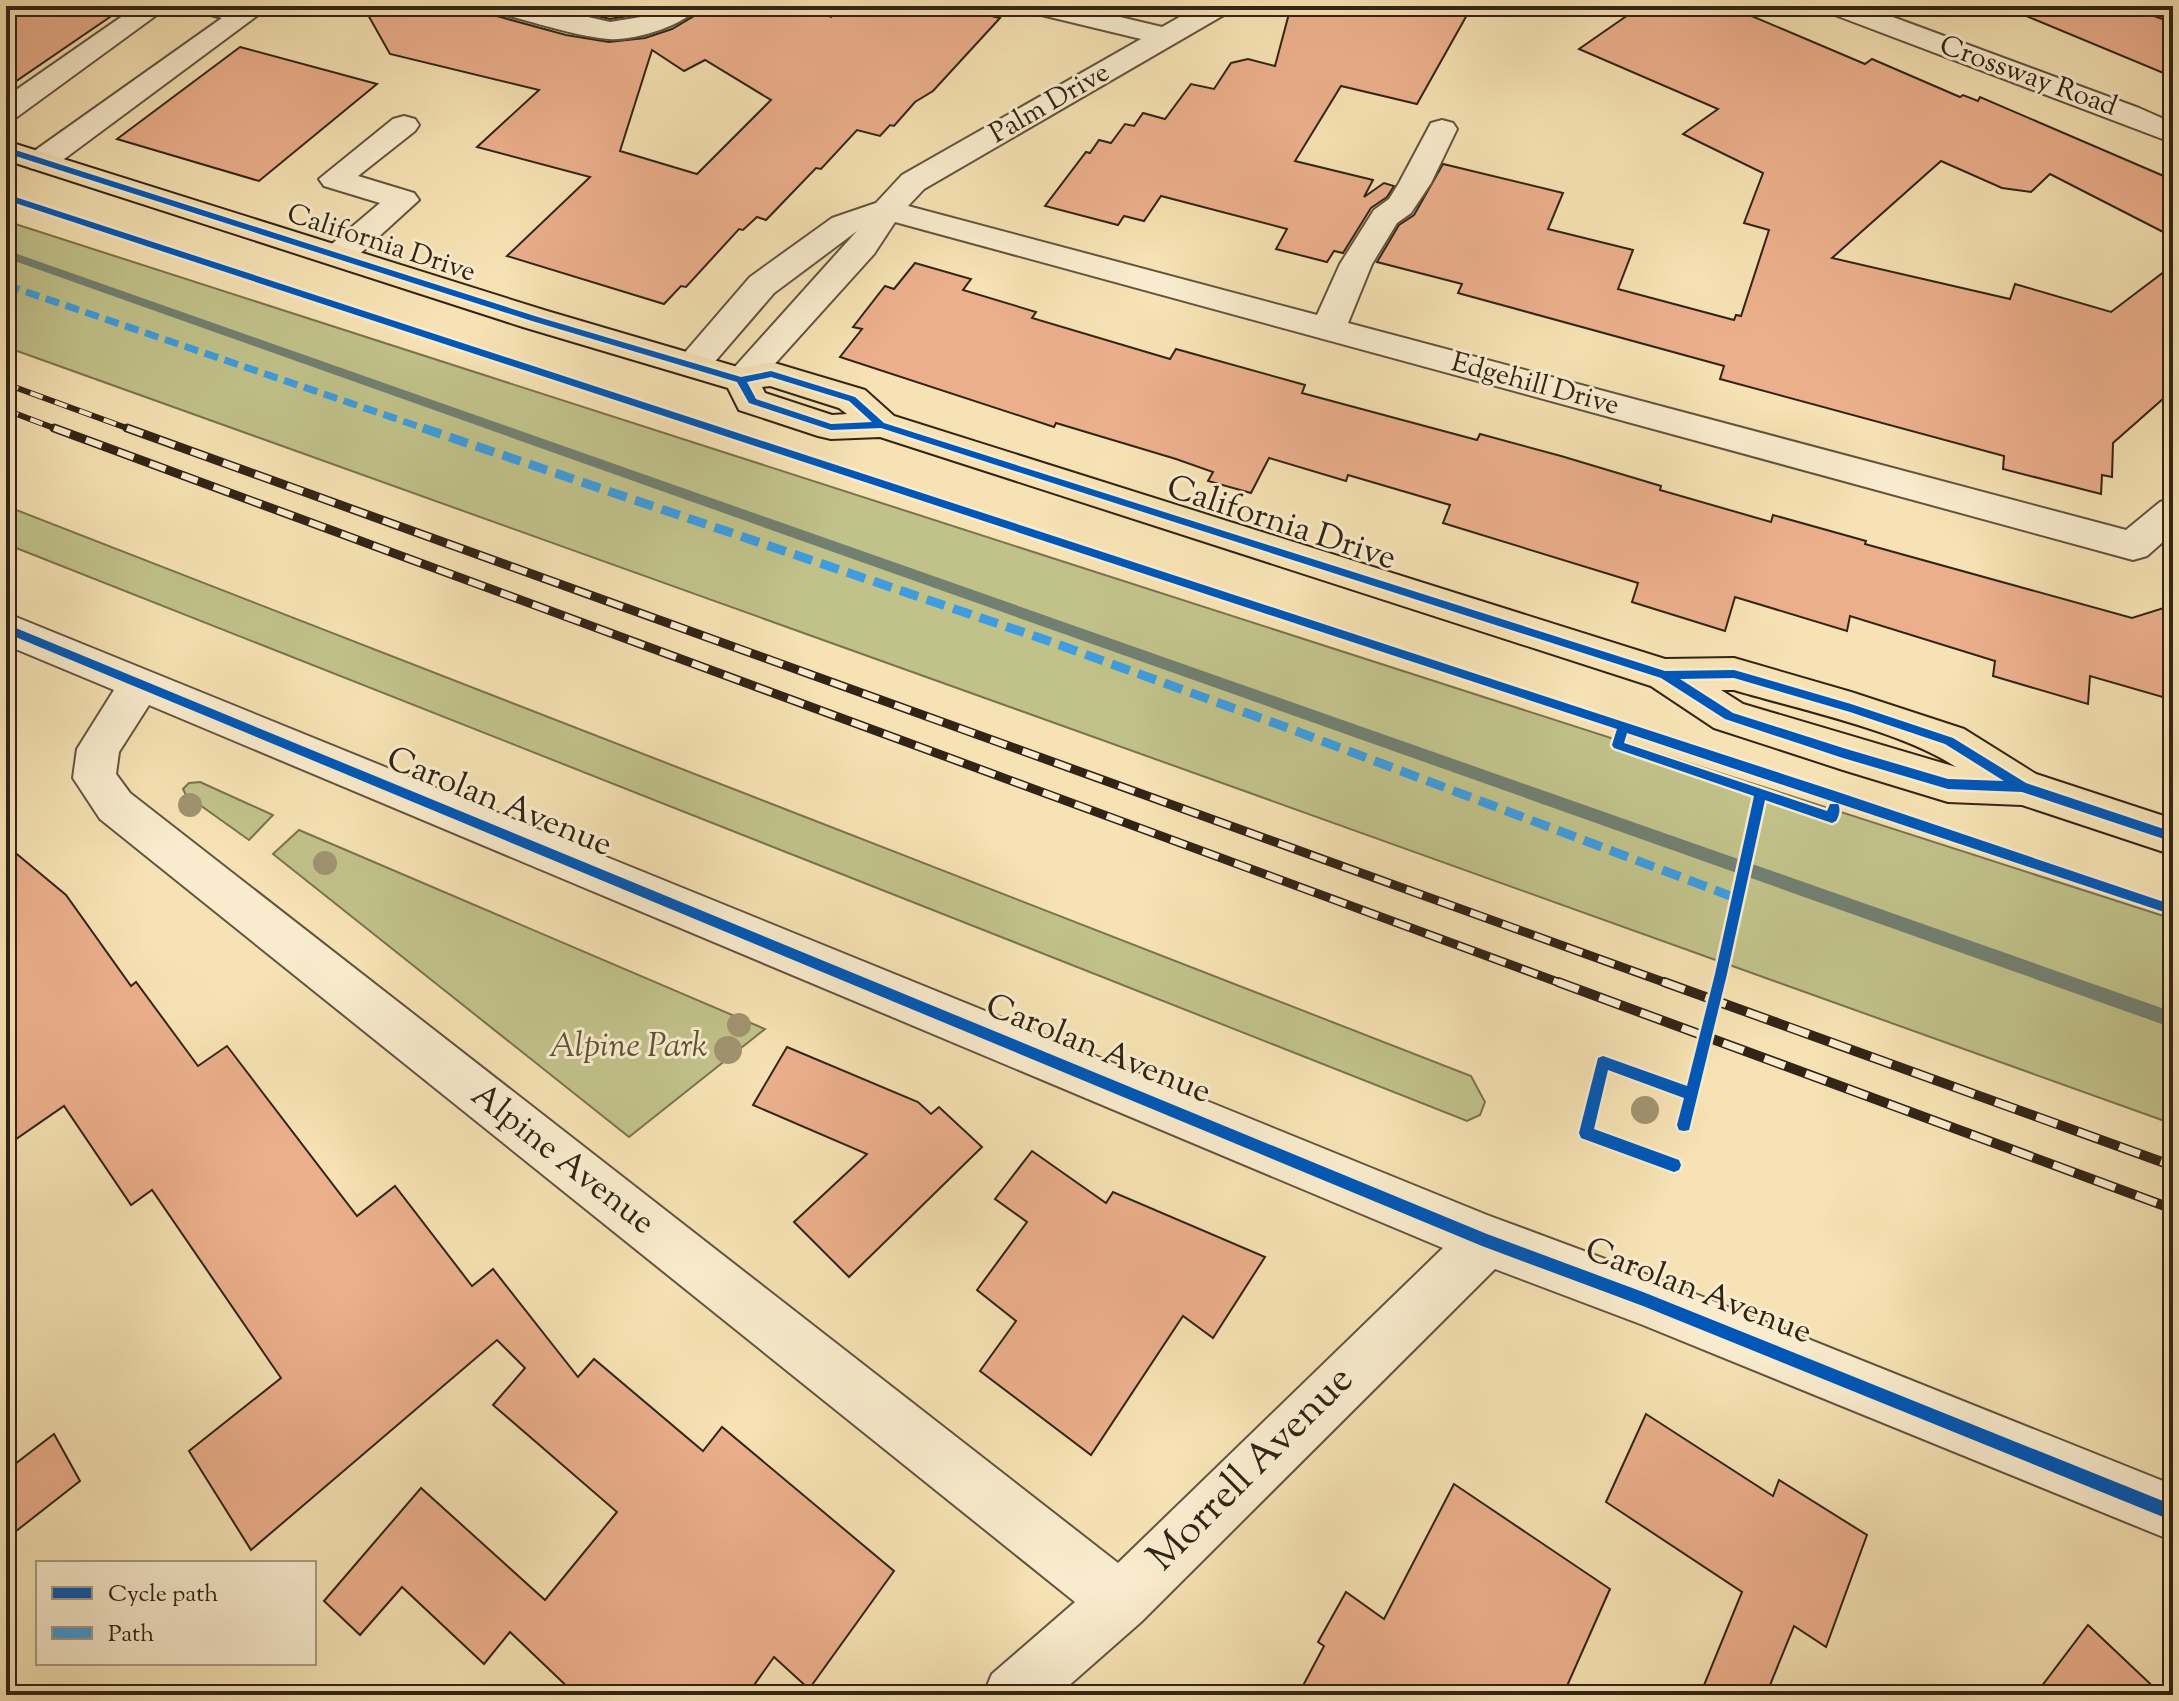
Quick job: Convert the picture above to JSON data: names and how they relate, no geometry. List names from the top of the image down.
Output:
{
  "streets": {
    "main road": ["California Drive"],
    "street": [
      "Crossway Road",
      "Palm Drive",
      "Edgehill Drive",
      "Carolan Avenue",
      "Alpine Avenue",
      "Morrell Avenue"
    ]
  },
  "crossings": [
    ["Palm Drive", "California Drive"],
    ["Palm Drive", "Edgehill Drive"],
    ["Carolan Avenue", "Alpine Avenue"],
    ["Carolan Avenue", "Morrell Avenue"],
    ["Alpine Avenue", "Morrell Avenue"]
  ],
  "parks": ["Alpine Park"],
  "legend": ["Cycle path", "Path"]
}
